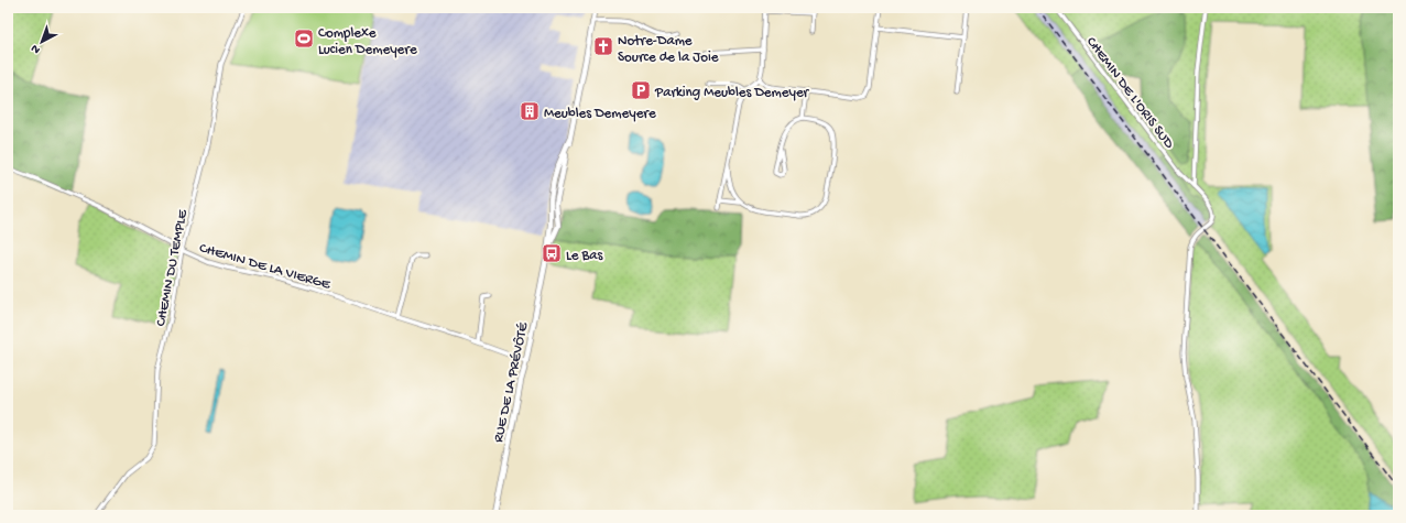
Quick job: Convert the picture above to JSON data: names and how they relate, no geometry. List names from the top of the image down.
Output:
{
  "streets": {
    "street": [
      "CHEMIN DE L'ORIS SUD",
      "CHEMIN DE LA VIERGE",
      "CHEMIN DU TEMPLE",
      "RUE DE LA PRÉVÔTÉ"
    ]
  },
  "crossings": [
    ["CHEMIN DE LA VIERGE", "CHEMIN DU TEMPLE"],
    ["CHEMIN DE LA VIERGE", "RUE DE LA PRÉVÔTÉ"]
  ],
  "places": {
    "sports": ["Complexe Lucien Demeyere"],
    "church": ["Notre-Dame Source de la Joie"],
    "parking": ["Parking Meubles Demeyer"],
    "building": ["Meubles Demeyere"],
    "bus stop": ["Le Bas"]
  },
  "north": "bottom left"
}
